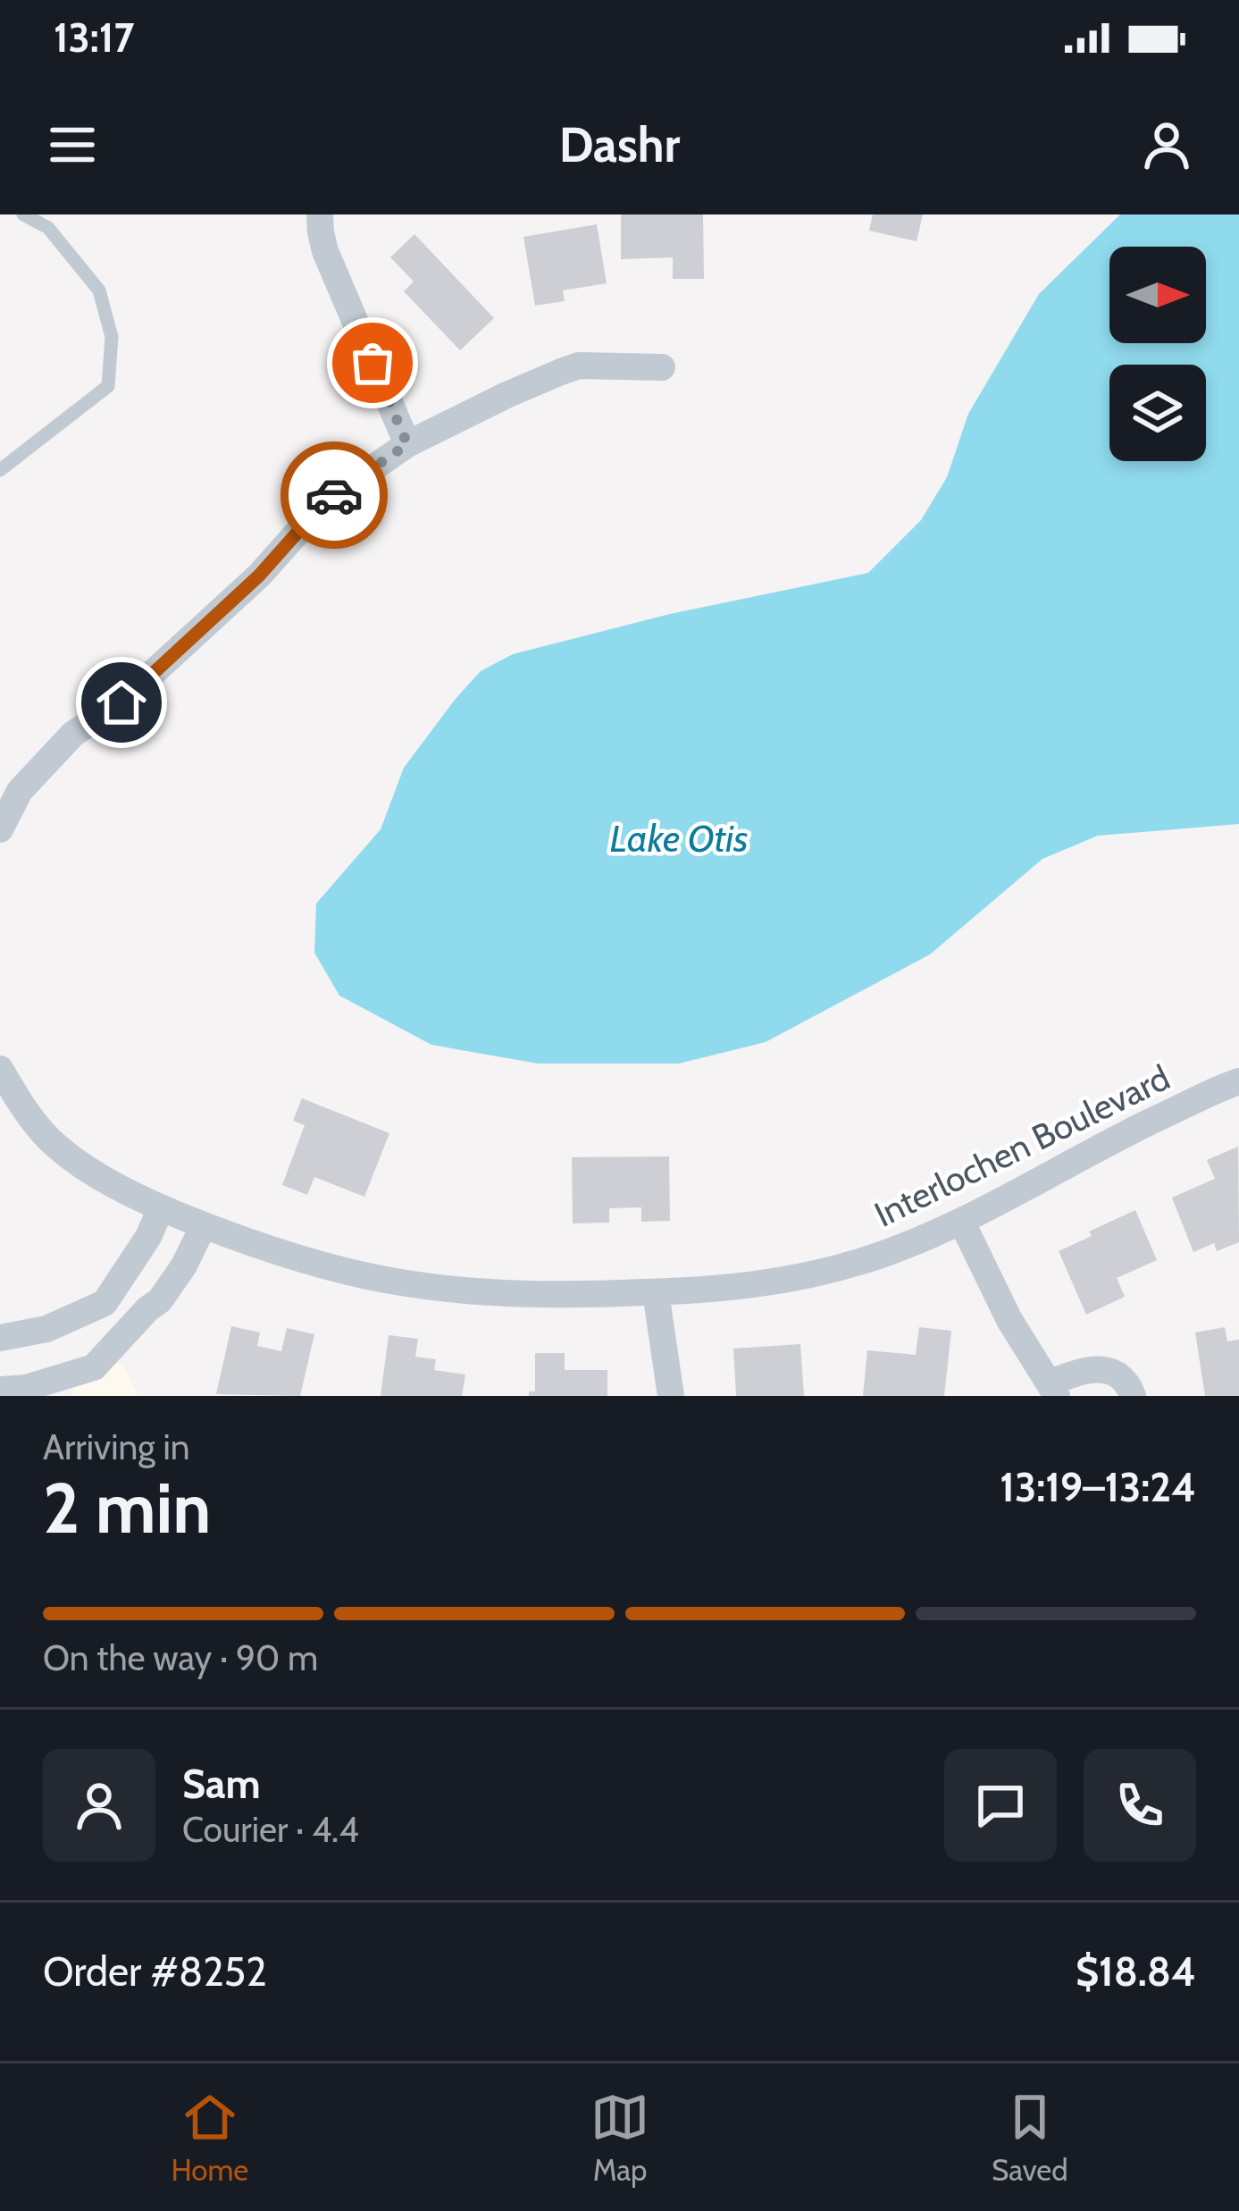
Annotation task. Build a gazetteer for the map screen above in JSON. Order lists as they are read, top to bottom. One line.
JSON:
{"streets":{"street":["Interlochen Boulevard"]},"water":["Lake Otis"],"north":"right","page":{"status":"13:17","header":"Dashr","heading":["2 min","Arriving in","13:19–13:24"],"panel":["Sam","Courier · 4.4","Order #8252","$18.84"],"bar":"On the way · 90 m","tabs":["Home","Map","Saved"]}}
